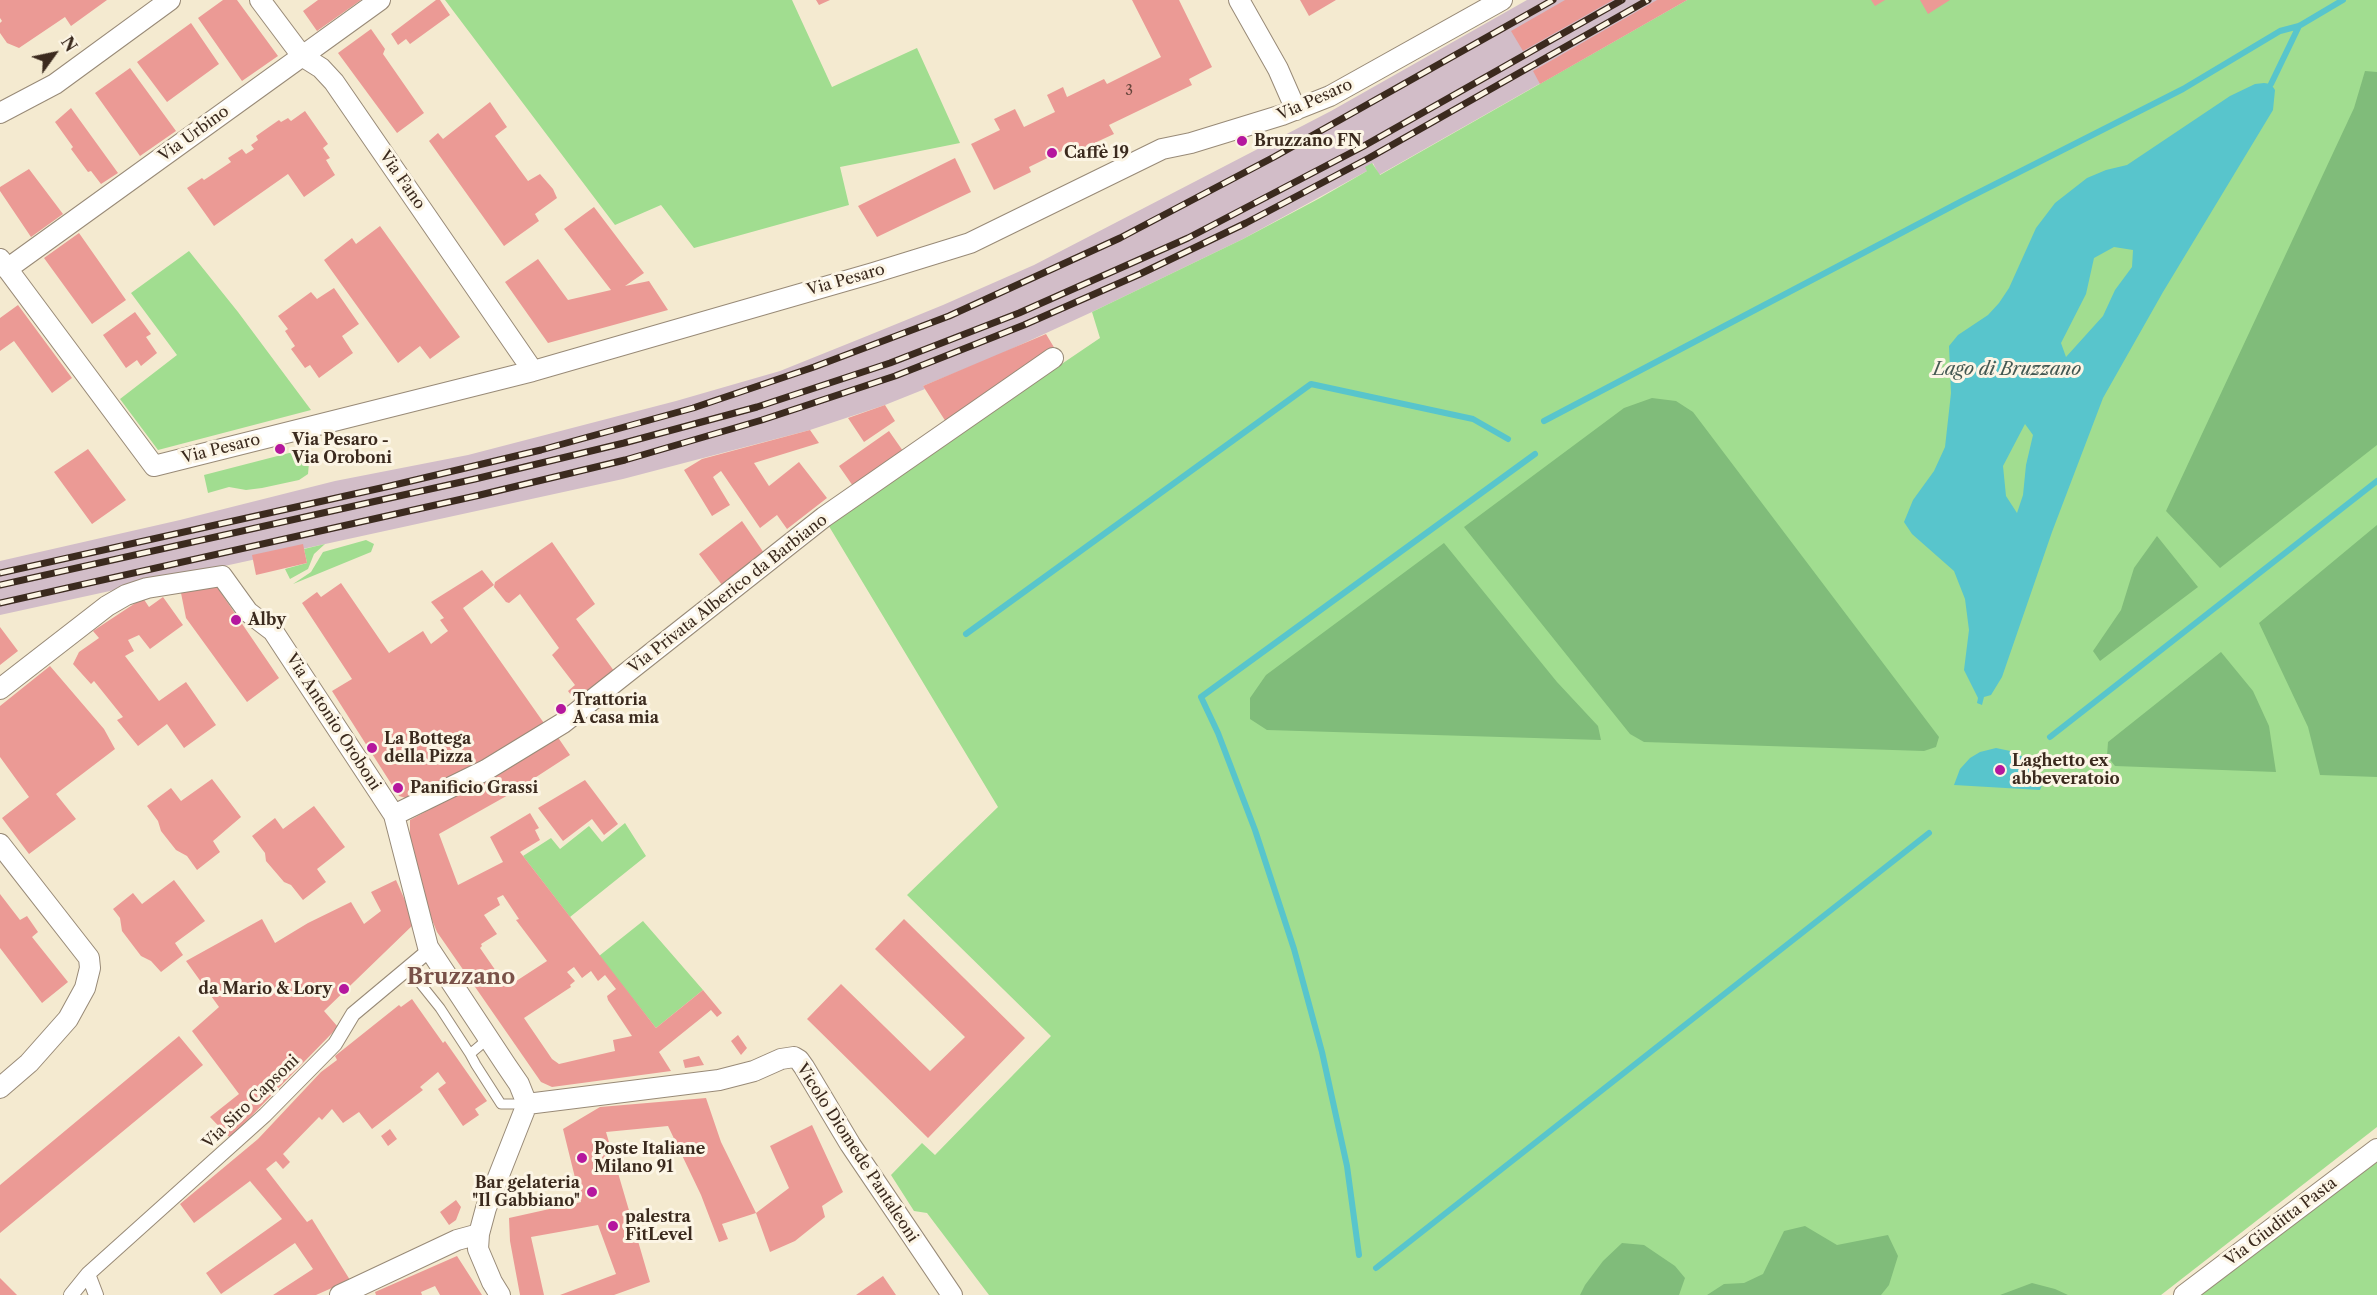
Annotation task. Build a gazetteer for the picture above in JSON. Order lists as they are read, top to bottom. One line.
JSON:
{"streets":{"street":["Via Pesaro","Via Urbino","Via Fano","Via Privata Alberico da Barbiano","Via Antonio Oroboni","Via Siro Capsoni","Vicolo Diomede Pantaleoni","Via Giuditta Pasta"]},"crossings":[["Via Pesaro","Via Urbino"],["Via Pesaro","Via Fano"],["Via Urbino","Via Fano"],["Via Privata Alberico da Barbiano","Via Antonio Oroboni"],["Via Antonio Oroboni","Via Siro Capsoni"],["Via Antonio Oroboni","Vicolo Diomede Pantaleoni"]],"districts":["Bruzzano"],"water":["Lago di Bruzzano"],"places":["Bruzzano FN","Caffè 19","Via Pesaro - Via Oroboni","Alby","Trattoria A casa mia","La Bottega della Pizza","Laghetto ex abbeveratoio","Panificio Grassi","da Mario & Lory","Poste Italiane Milano 91","Bar gelateria \"Il Gabbiano\"","palestra FitLevel"],"house_numbers":["3"],"north":"top right"}
